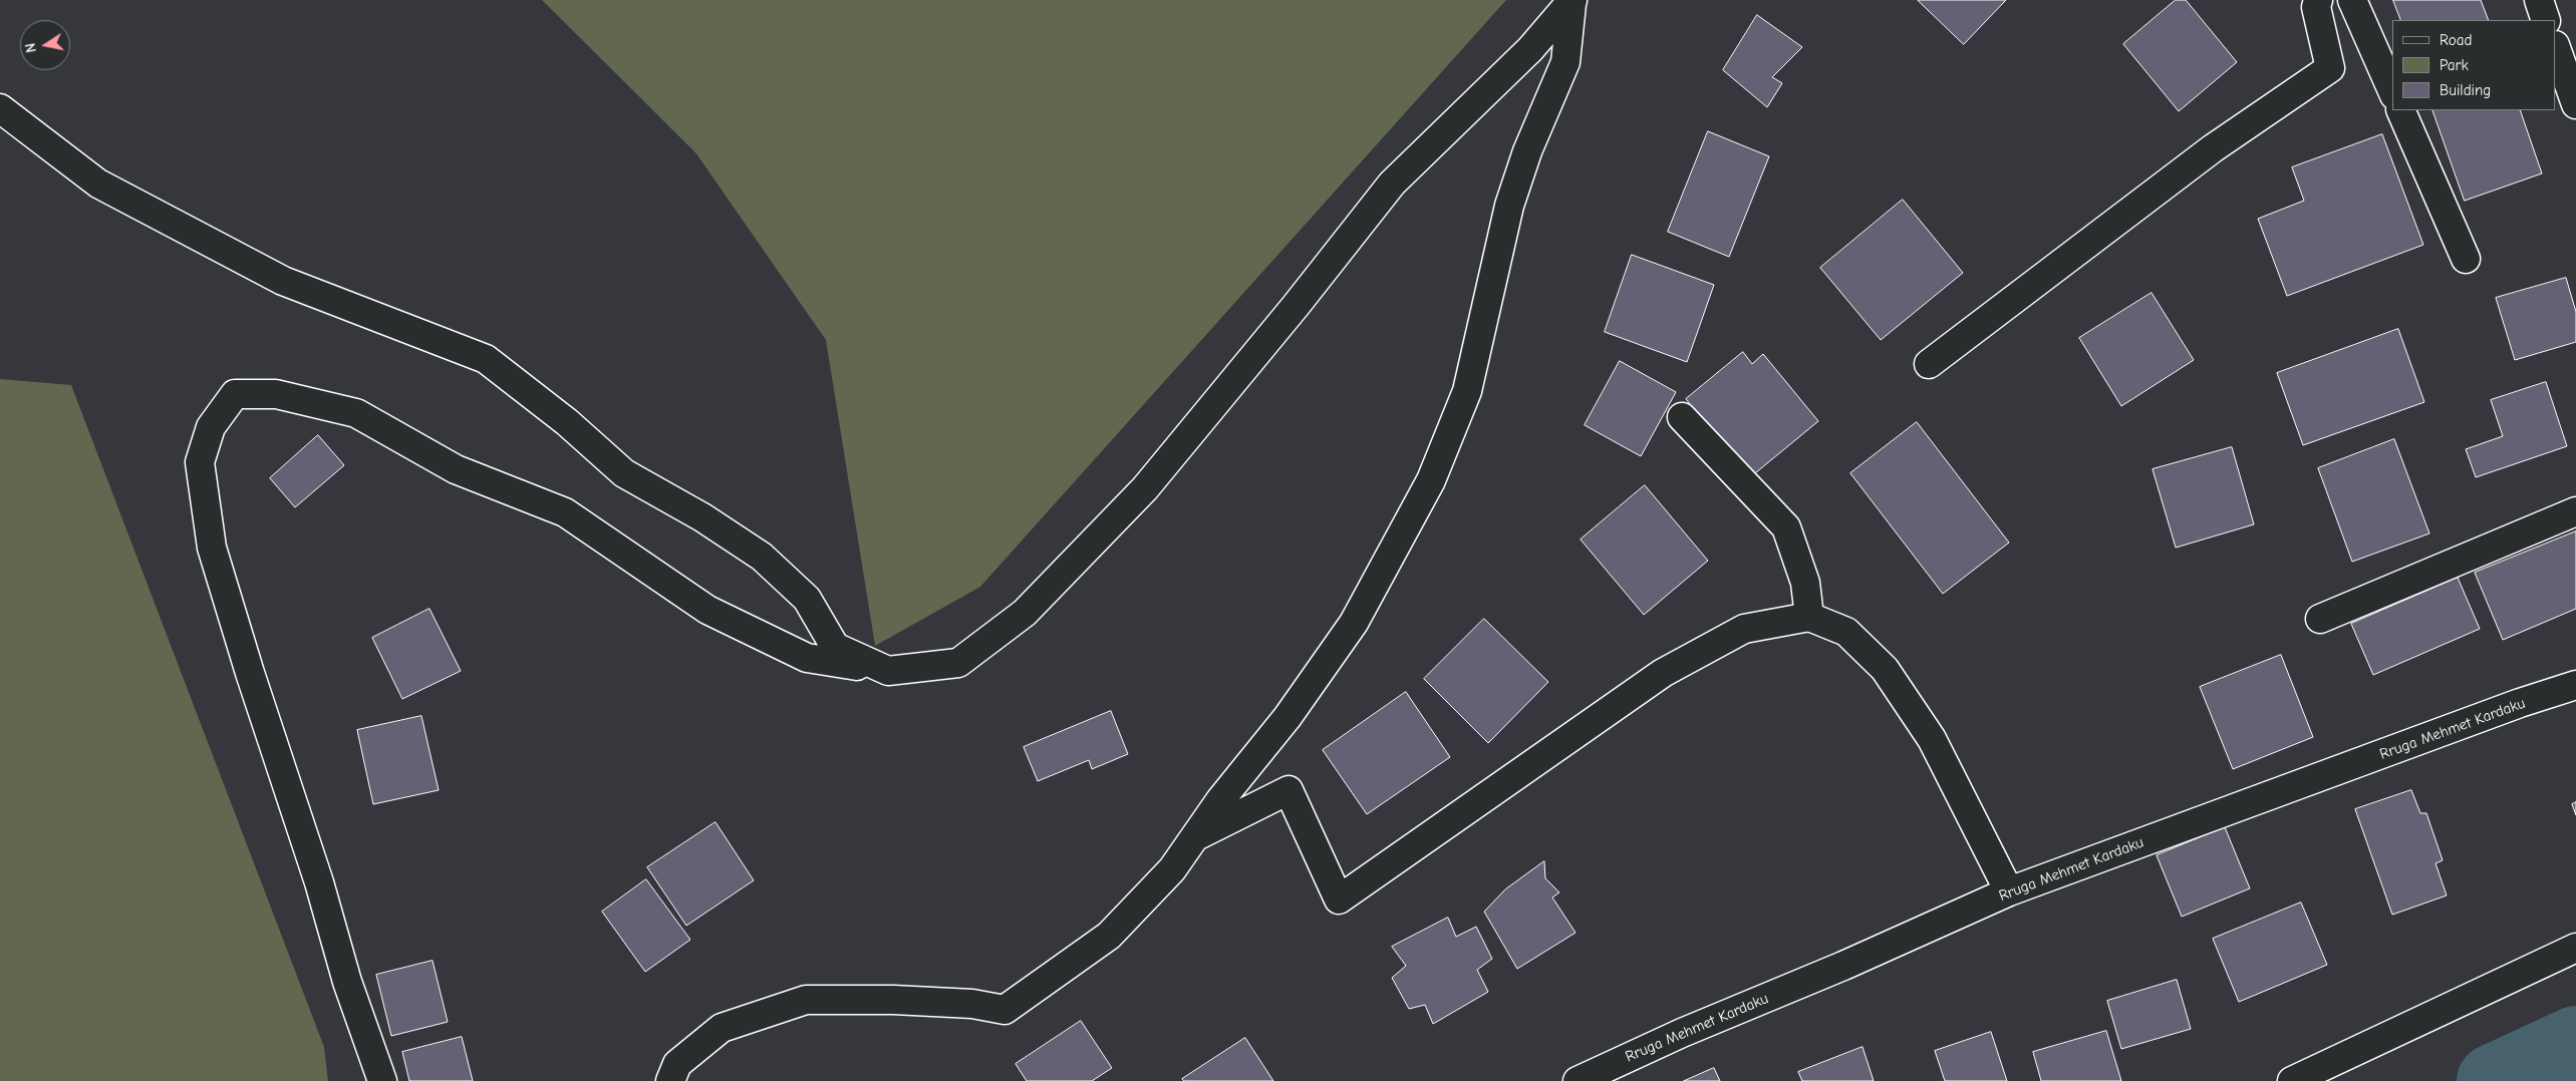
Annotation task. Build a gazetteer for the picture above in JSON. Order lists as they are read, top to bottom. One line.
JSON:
{"streets":{"street":["Rruga Mehmet Kardaku"]},"legend":["Road","Park","Building"],"north":"left"}
